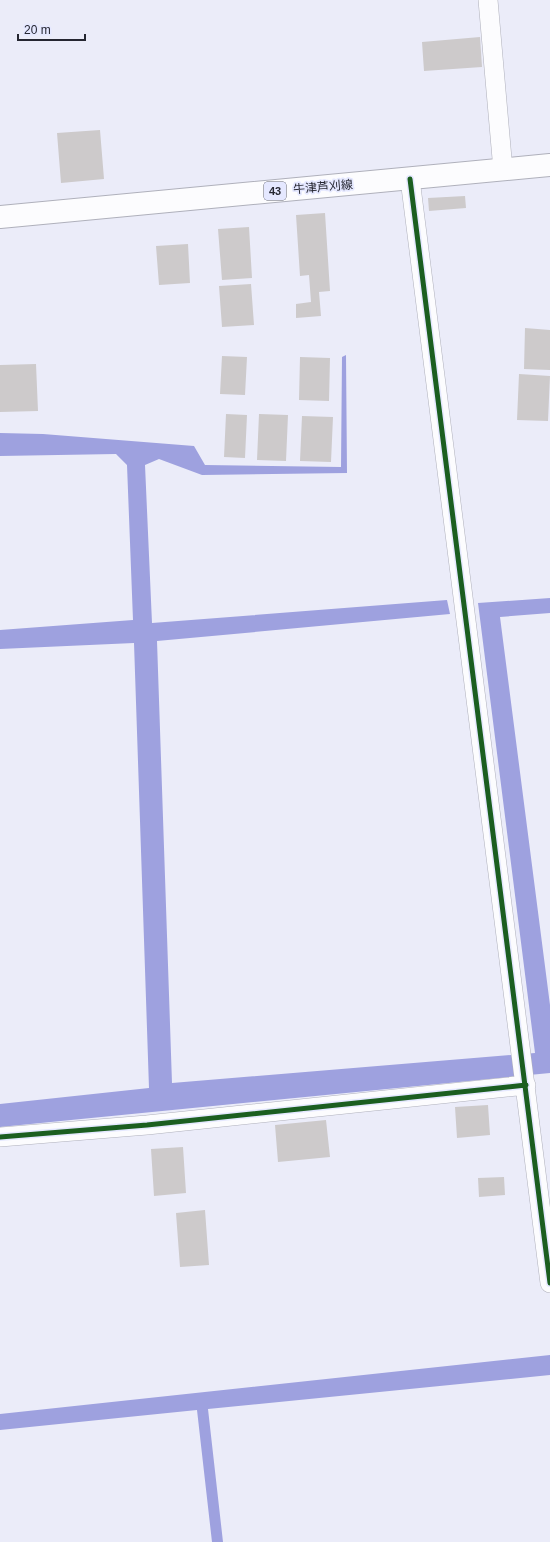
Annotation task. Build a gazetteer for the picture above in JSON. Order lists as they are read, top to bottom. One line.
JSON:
{"streets":{"main road":["牛津芦刈線","43"]},"scale_bar":"20 m"}
